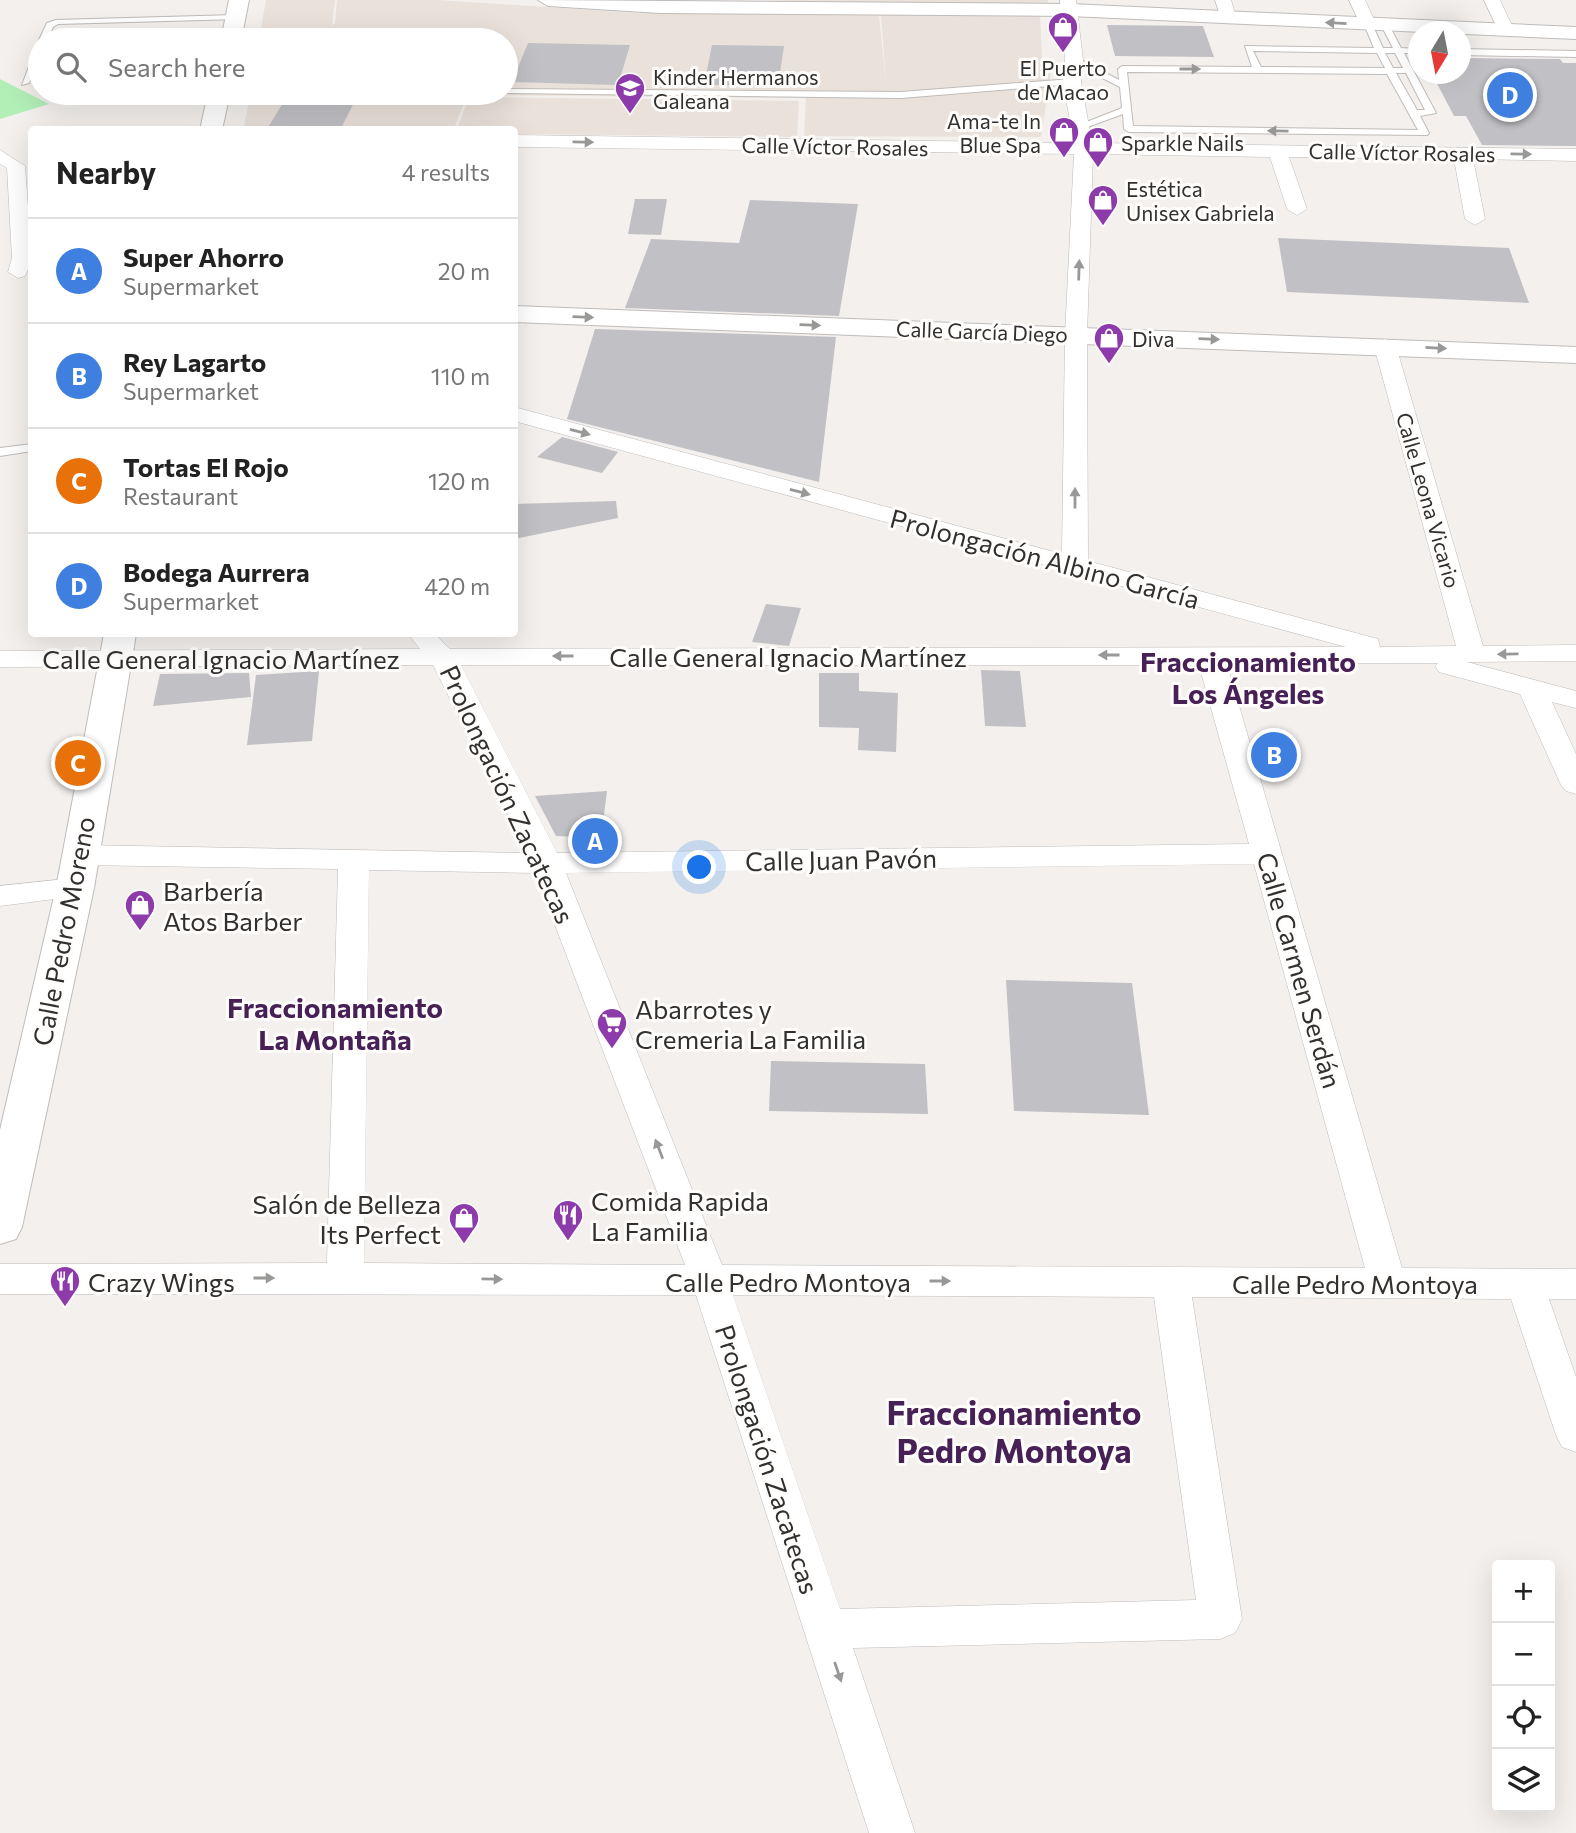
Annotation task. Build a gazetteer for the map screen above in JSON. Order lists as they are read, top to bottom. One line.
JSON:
{"streets":{"street":["Calle Víctor Rosales","Calle García Diego","Calle Leona Vicario","Prolongación Albino García","Calle General Ignacio Martínez","Prolongación Zacatecas","Calle Juan Pavón","Calle Pedro Moreno","Calle Carmen Serdán","Calle Pedro Montoya"]},"crossings":[["Calle García Diego","Calle Leona Vicario"],["Calle Leona Vicario","Calle General Ignacio Martínez"],["Prolongación Albino García","Calle General Ignacio Martínez"],["Calle General Ignacio Martínez","Prolongación Zacatecas"],["Calle General Ignacio Martínez","Calle Pedro Moreno"],["Calle General Ignacio Martínez","Calle Carmen Serdán"],["Prolongación Zacatecas","Calle Juan Pavón"],["Prolongación Zacatecas","Calle Pedro Montoya"],["Calle Juan Pavón","Calle Pedro Moreno"],["Calle Juan Pavón","Calle Carmen Serdán"],["Calle Carmen Serdán","Calle Pedro Montoya"]],"one_way":["Prolongación Albino García","Calle General Ignacio Martínez","Calle Pedro Montoya"],"districts":["Fraccionamiento Los Ángeles","Fraccionamiento La Montaña","Fraccionamiento Pedro Montoya"],"places":{"shop":["El Puerto de Macao","Ama-te In Blue Spa","Sparkle Nails","Estética Unisex Gabriela","Diva","Barbería Atos Barber","Salón de Belleza Its Perfect"],"school or university":["Kinder Hermanos Galeana"],"supermarket":["Abarrotes y Cremeria La Familia"],"restaurant":["Comida Rapida La Familia","Crazy Wings"]},"north":"bottom","page":{"search":"Search here","pins":["D","B","C","A"],"heading":["Nearby","4 results"],"list":[{"mark":"A","name":"Super Ahorro","note":"Supermarket","value":"20 m"},{"mark":"B","name":"Rey Lagarto","note":"Supermarket","value":"110 m"},{"mark":"C","name":"Tortas El Rojo","note":"Restaurant","value":"120 m"},{"mark":"D","name":"Bodega Aurrera","note":"Supermarket","value":"420 m"}],"map_buttons":["+","−"]}}
